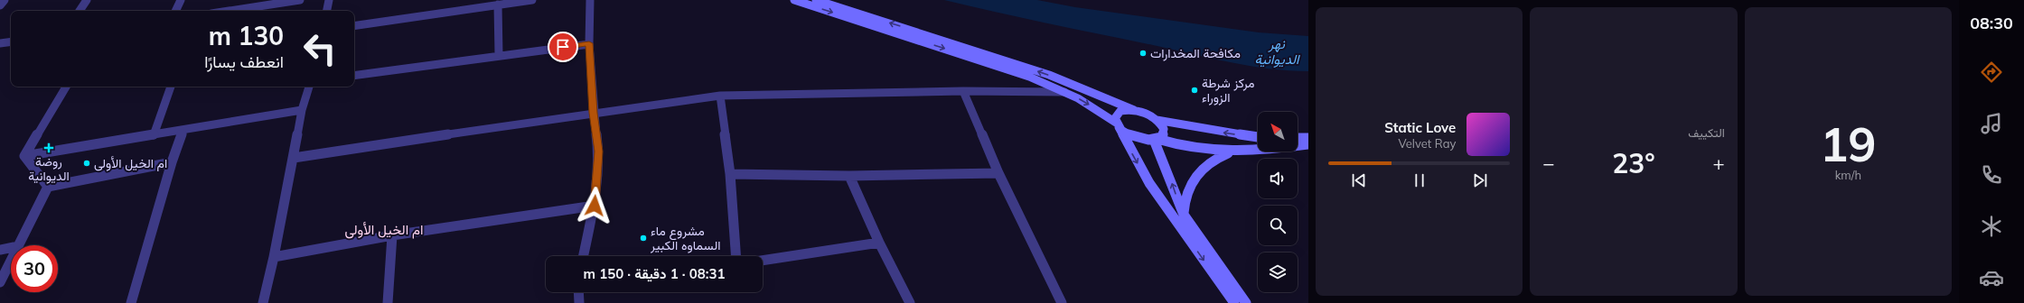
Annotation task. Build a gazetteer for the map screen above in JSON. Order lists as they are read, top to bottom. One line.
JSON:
{"districts":["ام الخيل الأولى"],"water":["نهر الديوانية"],"places":{"other":["مكافحة المخدارات","مركز شرطة الزوراء","ام الخيل الأولى","مشروع ماء السماوه الكبير"],"health":["روضة الديوانية"]},"north":"top left","page":{"tabs":"08:30","tile":[["19","km/h"],"التكييف"],"turn":["130 m","انعطف يسارًا"],"song":["Static Love","Velvet Ray"],"heat":["−","23°","+"],"limit":"30","trip":"08:31 · 1 دقيقة · 150 m"}}
